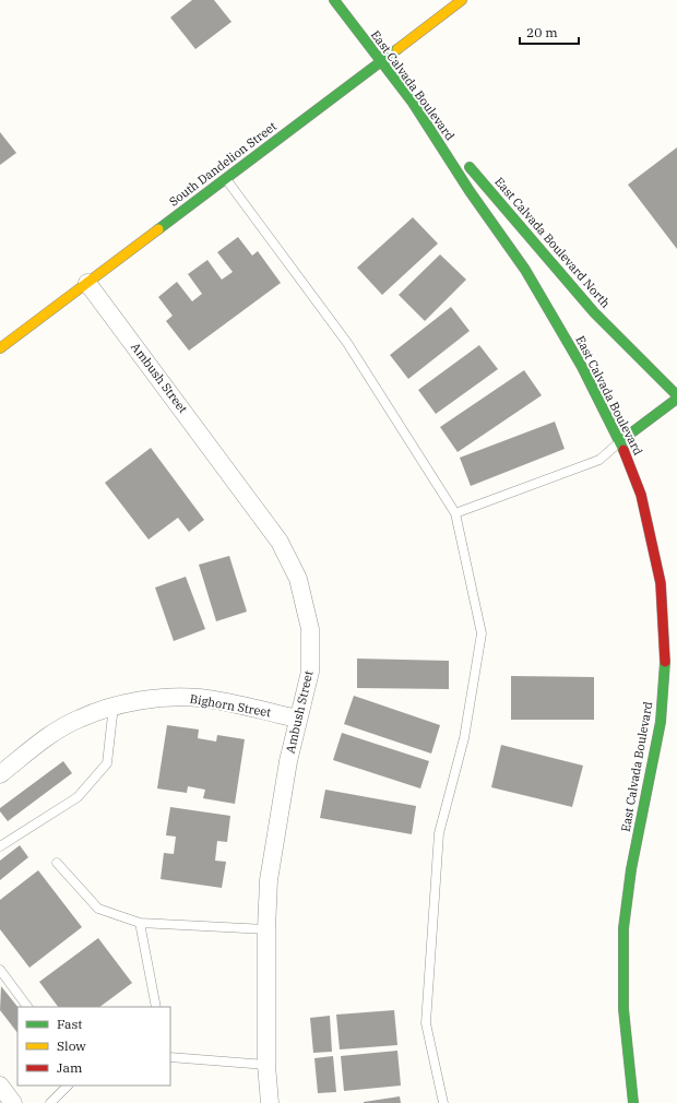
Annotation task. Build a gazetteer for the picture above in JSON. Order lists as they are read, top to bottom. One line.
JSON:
{"streets":{"main road":["East Calvada Boulevard","South Dandelion Street","East Calvada Boulevard North"],"street":["Ambush Street","Bighorn Street"]},"crossings":[["East Calvada Boulevard","South Dandelion Street"],["East Calvada Boulevard","East Calvada Boulevard North"],["South Dandelion Street","Ambush Street"],["Ambush Street","Bighorn Street"]],"legend":["Fast","Slow","Jam"],"scale_bar":"20 m"}
